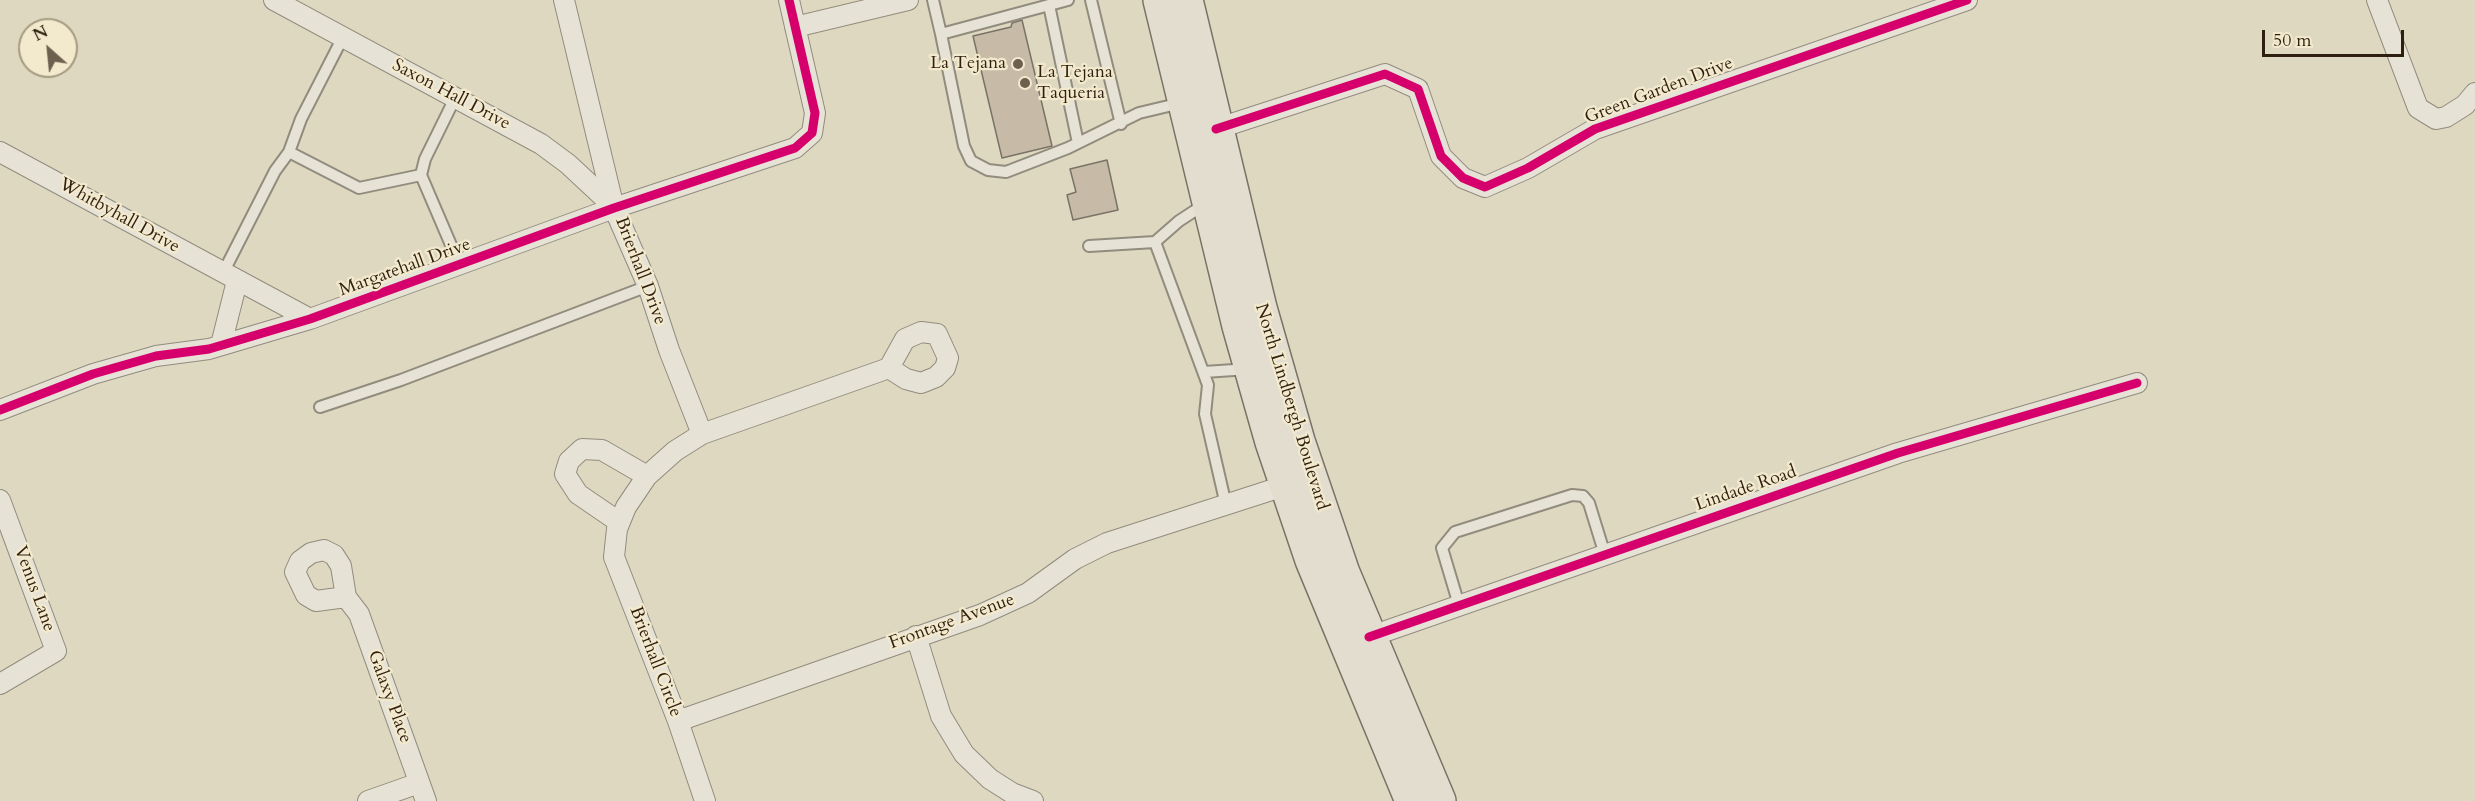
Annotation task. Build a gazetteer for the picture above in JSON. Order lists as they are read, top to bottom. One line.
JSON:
{"streets":{"highway":["North Lindbergh Boulevard"],"street":["Green Garden Drive","Saxon Hall Drive","Whitbyhall Drive","Margatehall Drive","Brierhall Drive","Lindade Road","Venus Lane","Frontage Avenue","Brierhall Circle","Galaxy Place"]},"crossings":[["Green Garden Drive","North Lindbergh Boulevard"],["Saxon Hall Drive","Margatehall Drive"],["Saxon Hall Drive","Brierhall Drive"],["Whitbyhall Drive","Margatehall Drive"],["Margatehall Drive","Brierhall Drive"],["Brierhall Drive","Brierhall Circle"],["North Lindbergh Boulevard","Lindade Road"],["North Lindbergh Boulevard","Frontage Avenue"],["Frontage Avenue","Brierhall Circle"]],"places":["La Tejana","La Tejana Taqueria"],"scale_bar":"50 m","north":"top left"}
